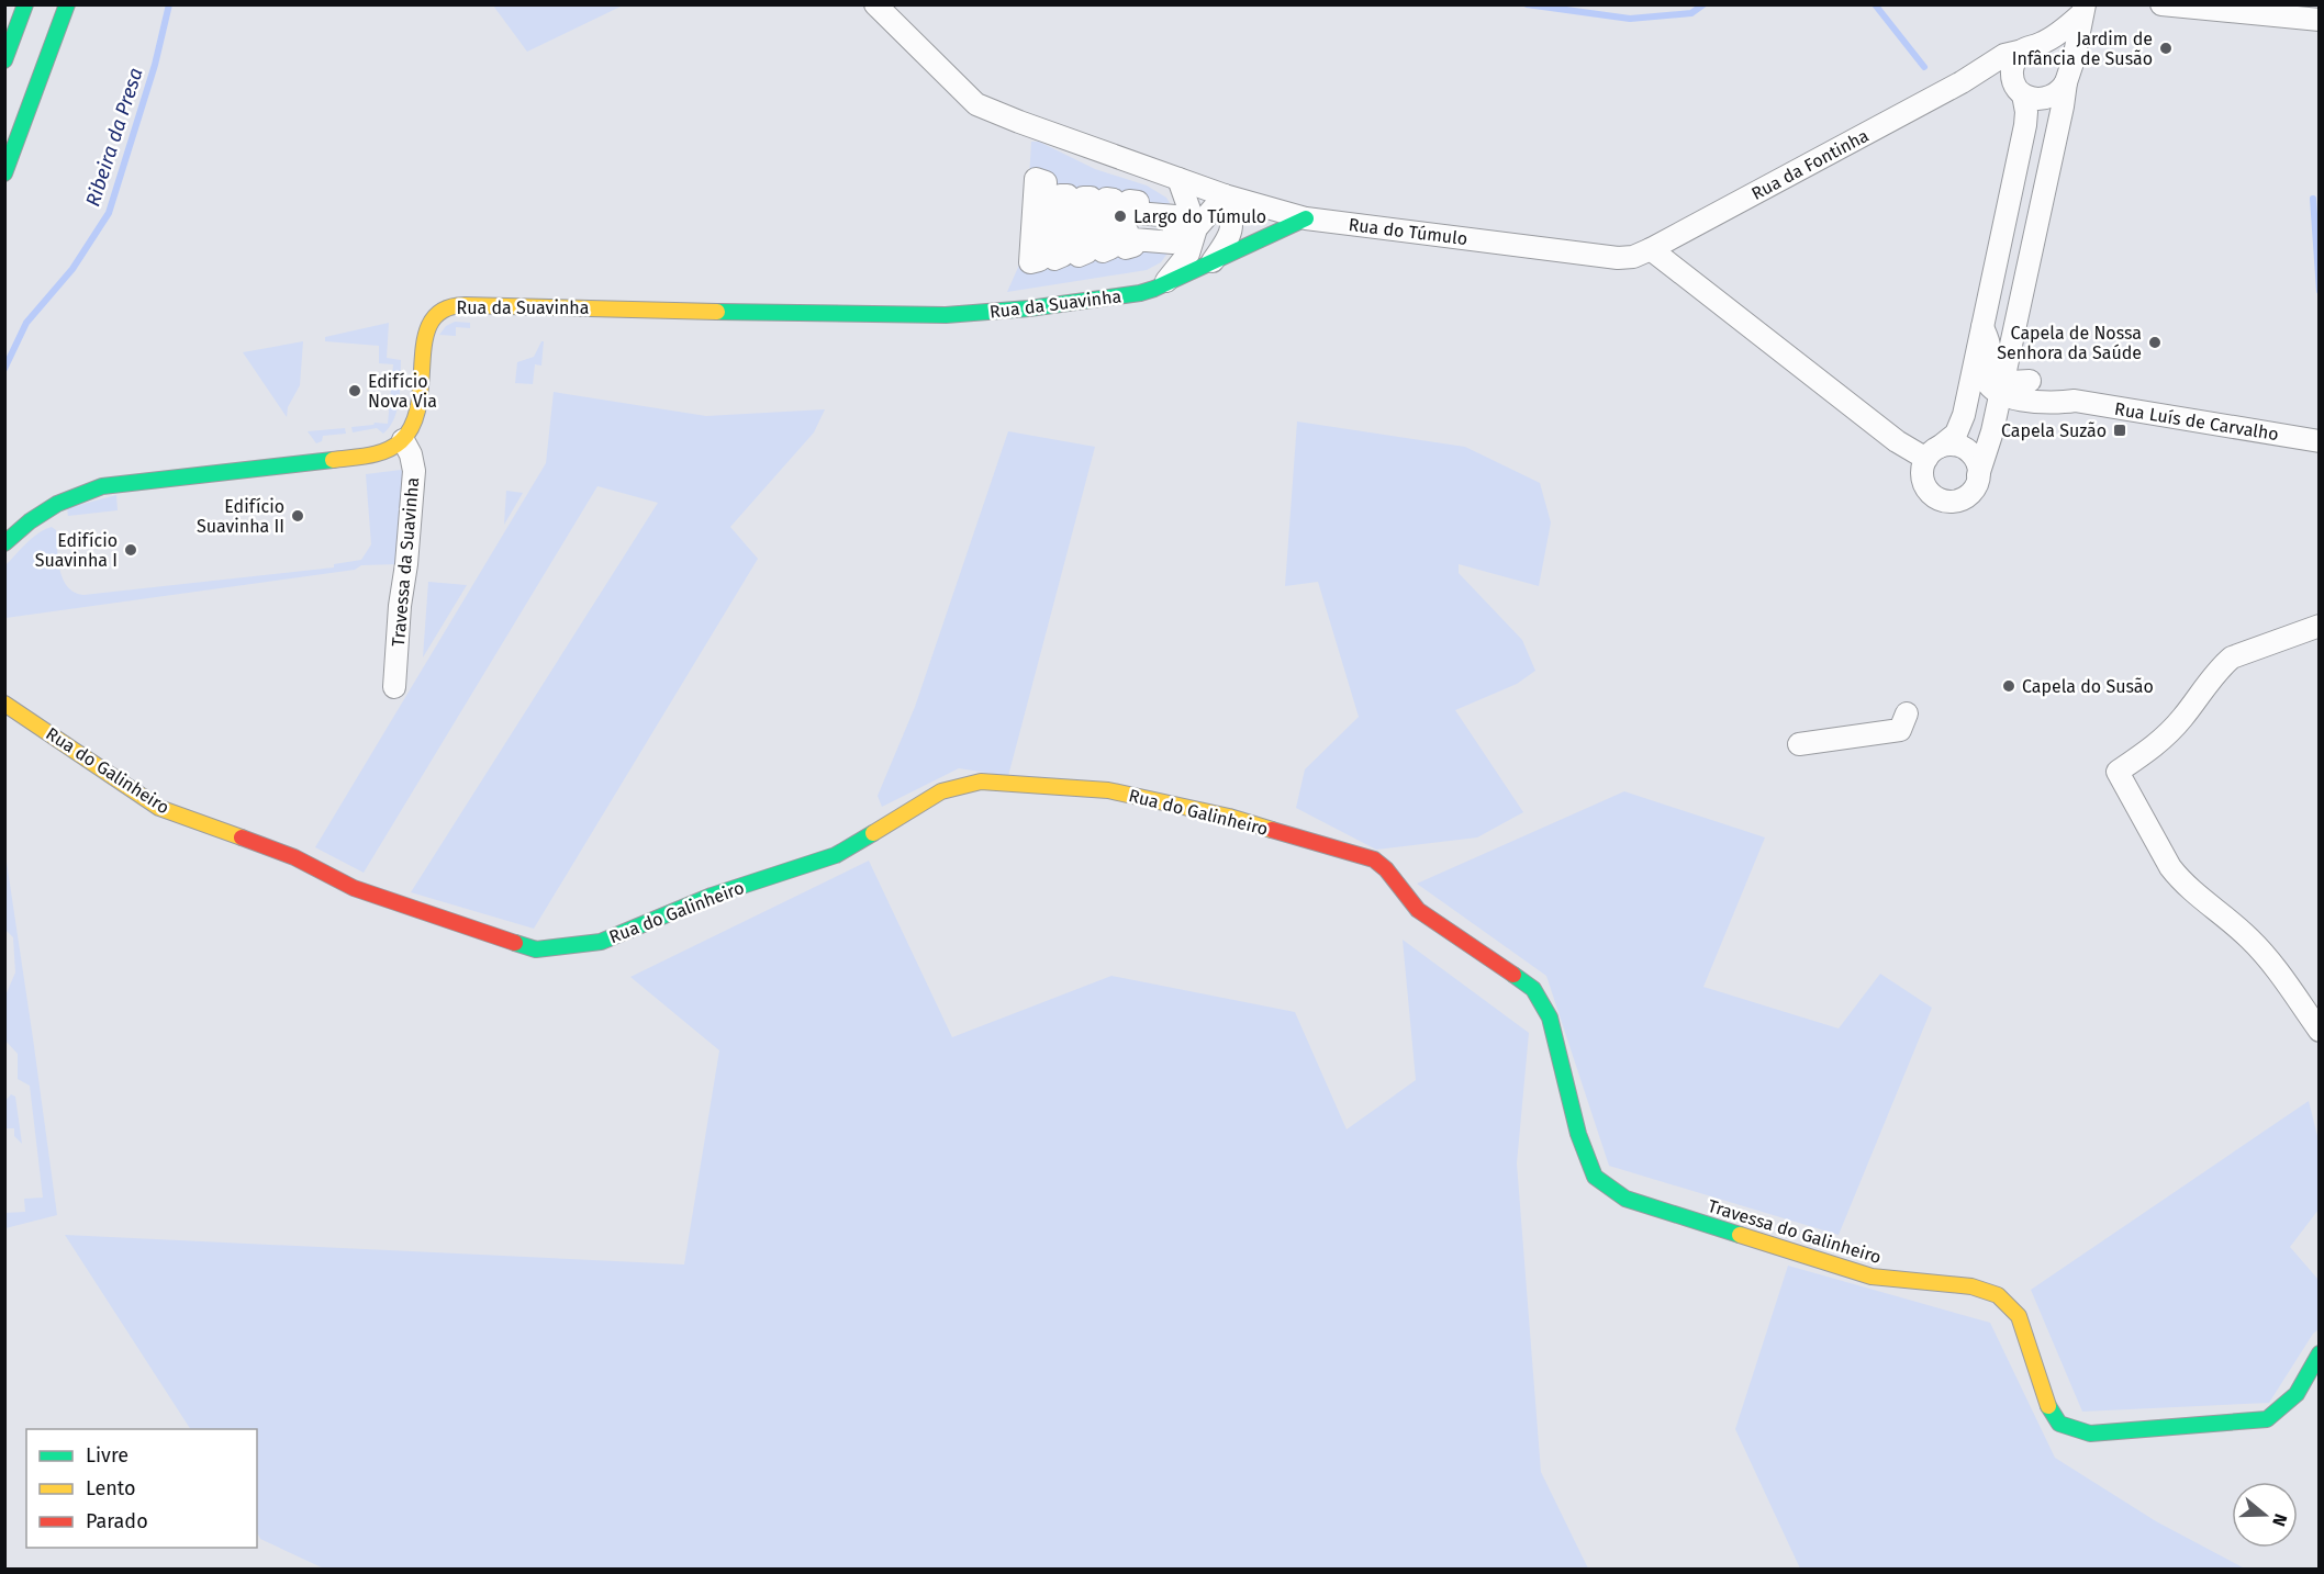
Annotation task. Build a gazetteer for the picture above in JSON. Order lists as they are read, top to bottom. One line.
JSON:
{"streets":{"main road":["Rua da Suavinha","Rua do Galinheiro","Travessa do Galinheiro"],"street":["Rua da Fontinha","Rua do Túmulo","Rua Luís de Carvalho","Travessa da Suavinha"]},"crossings":[["Rua da Fontinha","Rua do Túmulo"],["Rua do Túmulo","Rua da Suavinha"],["Rua da Suavinha","Travessa da Suavinha"],["Rua do Galinheiro","Travessa do Galinheiro"]],"water":["Ribeira da Presa"],"places":{"other":["Jardim de Infância de Susão","Largo do Túmulo","Capela de Nossa Senhora da Saúde","Edifício Nova Via","Edifício Suavinha II","Edifício Suavinha I","Capela do Susão"],"transit":["Capela Suzão"]},"legend":["Livre","Lento","Parado"],"north":"right"}
